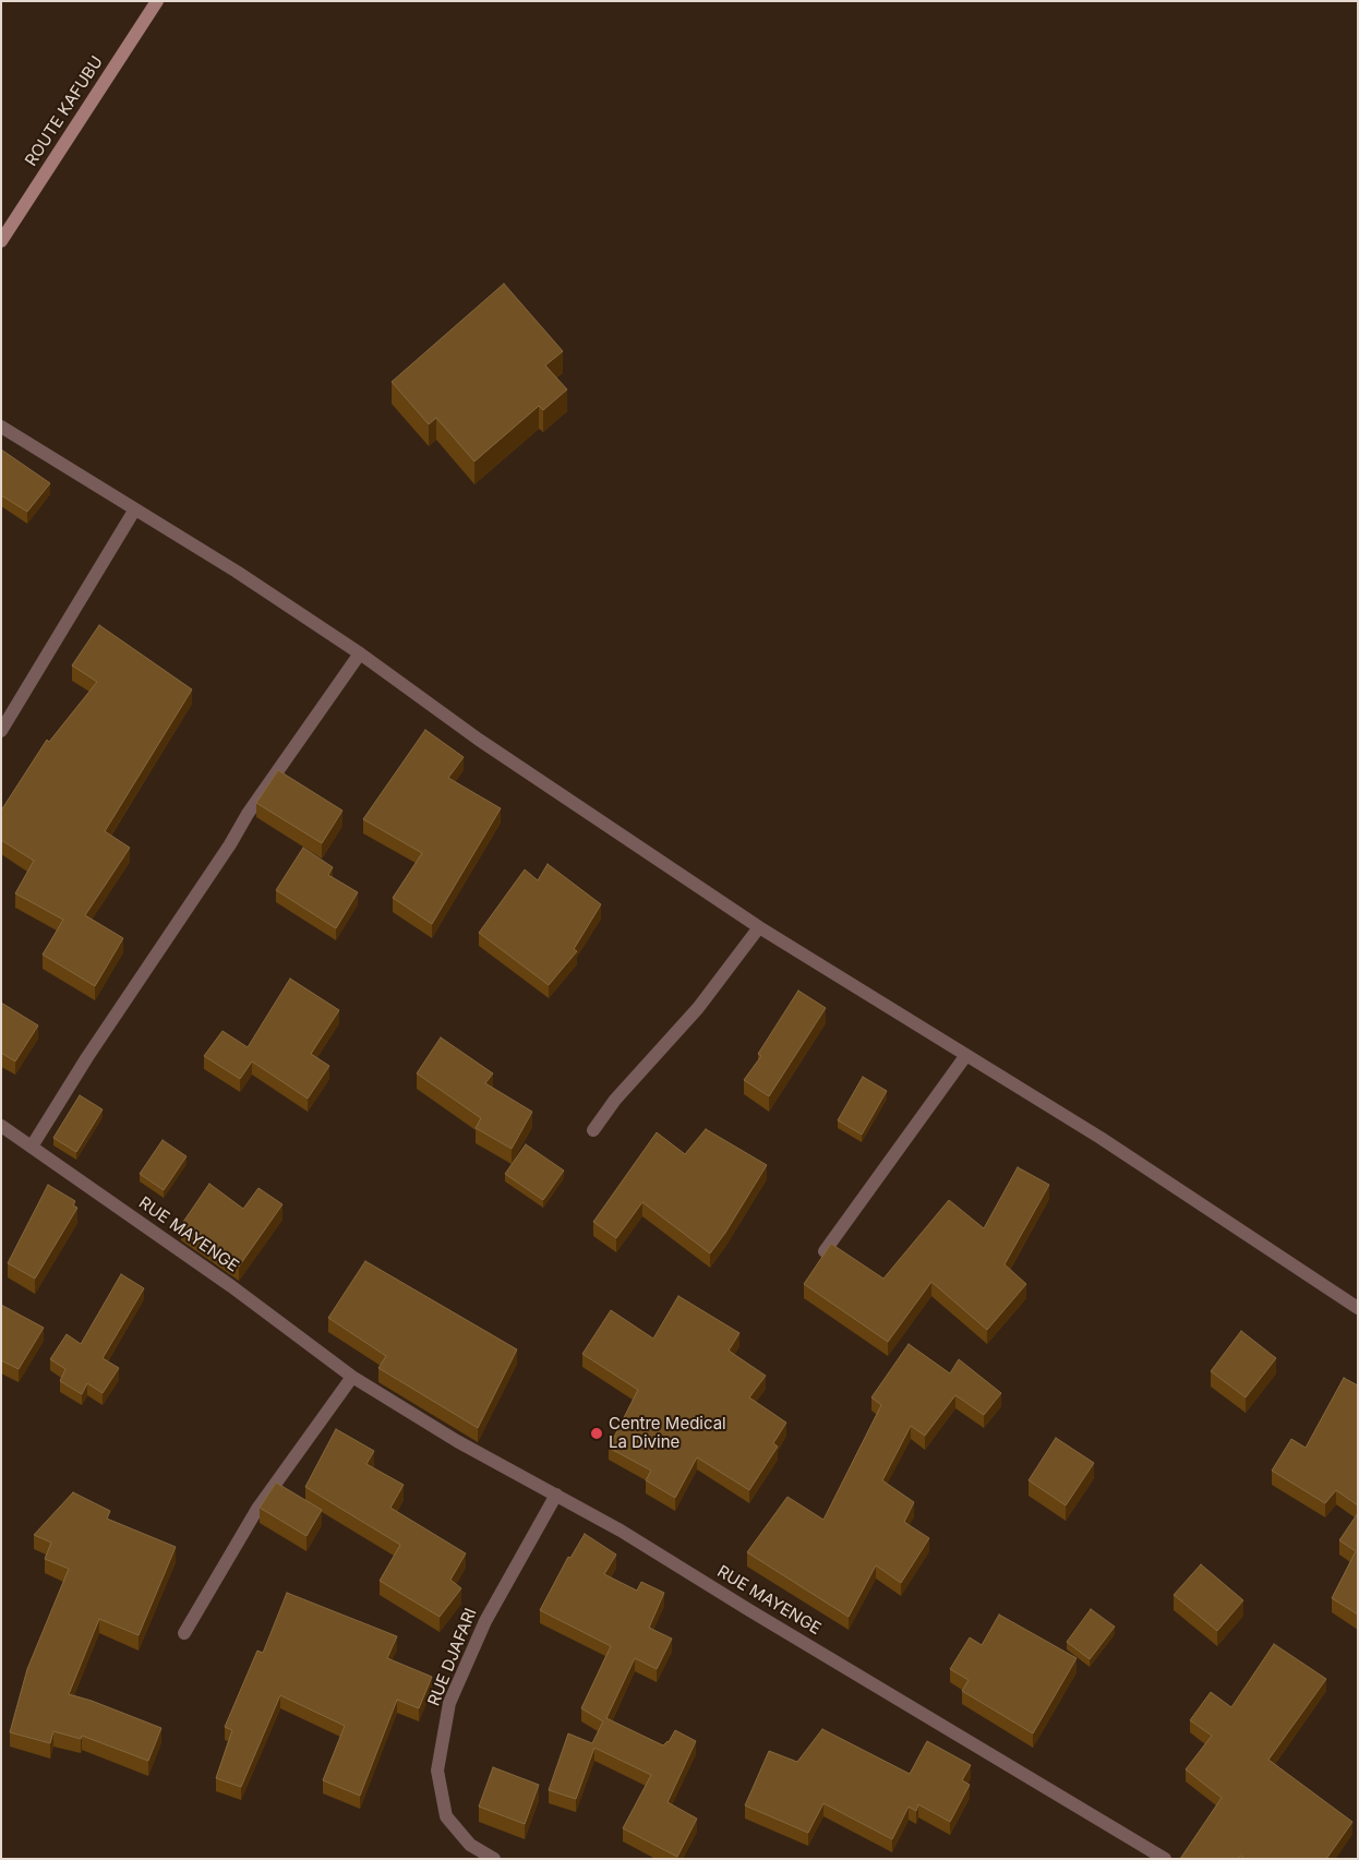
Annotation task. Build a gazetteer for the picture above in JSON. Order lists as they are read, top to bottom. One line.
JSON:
{"streets":{"main road":["ROUTE KAFUBU"],"street":["RUE MAYENGE","RUE DJAFARI"]},"crossings":[["RUE MAYENGE","RUE DJAFARI"]],"places":["Centre Medical La Divine"]}
